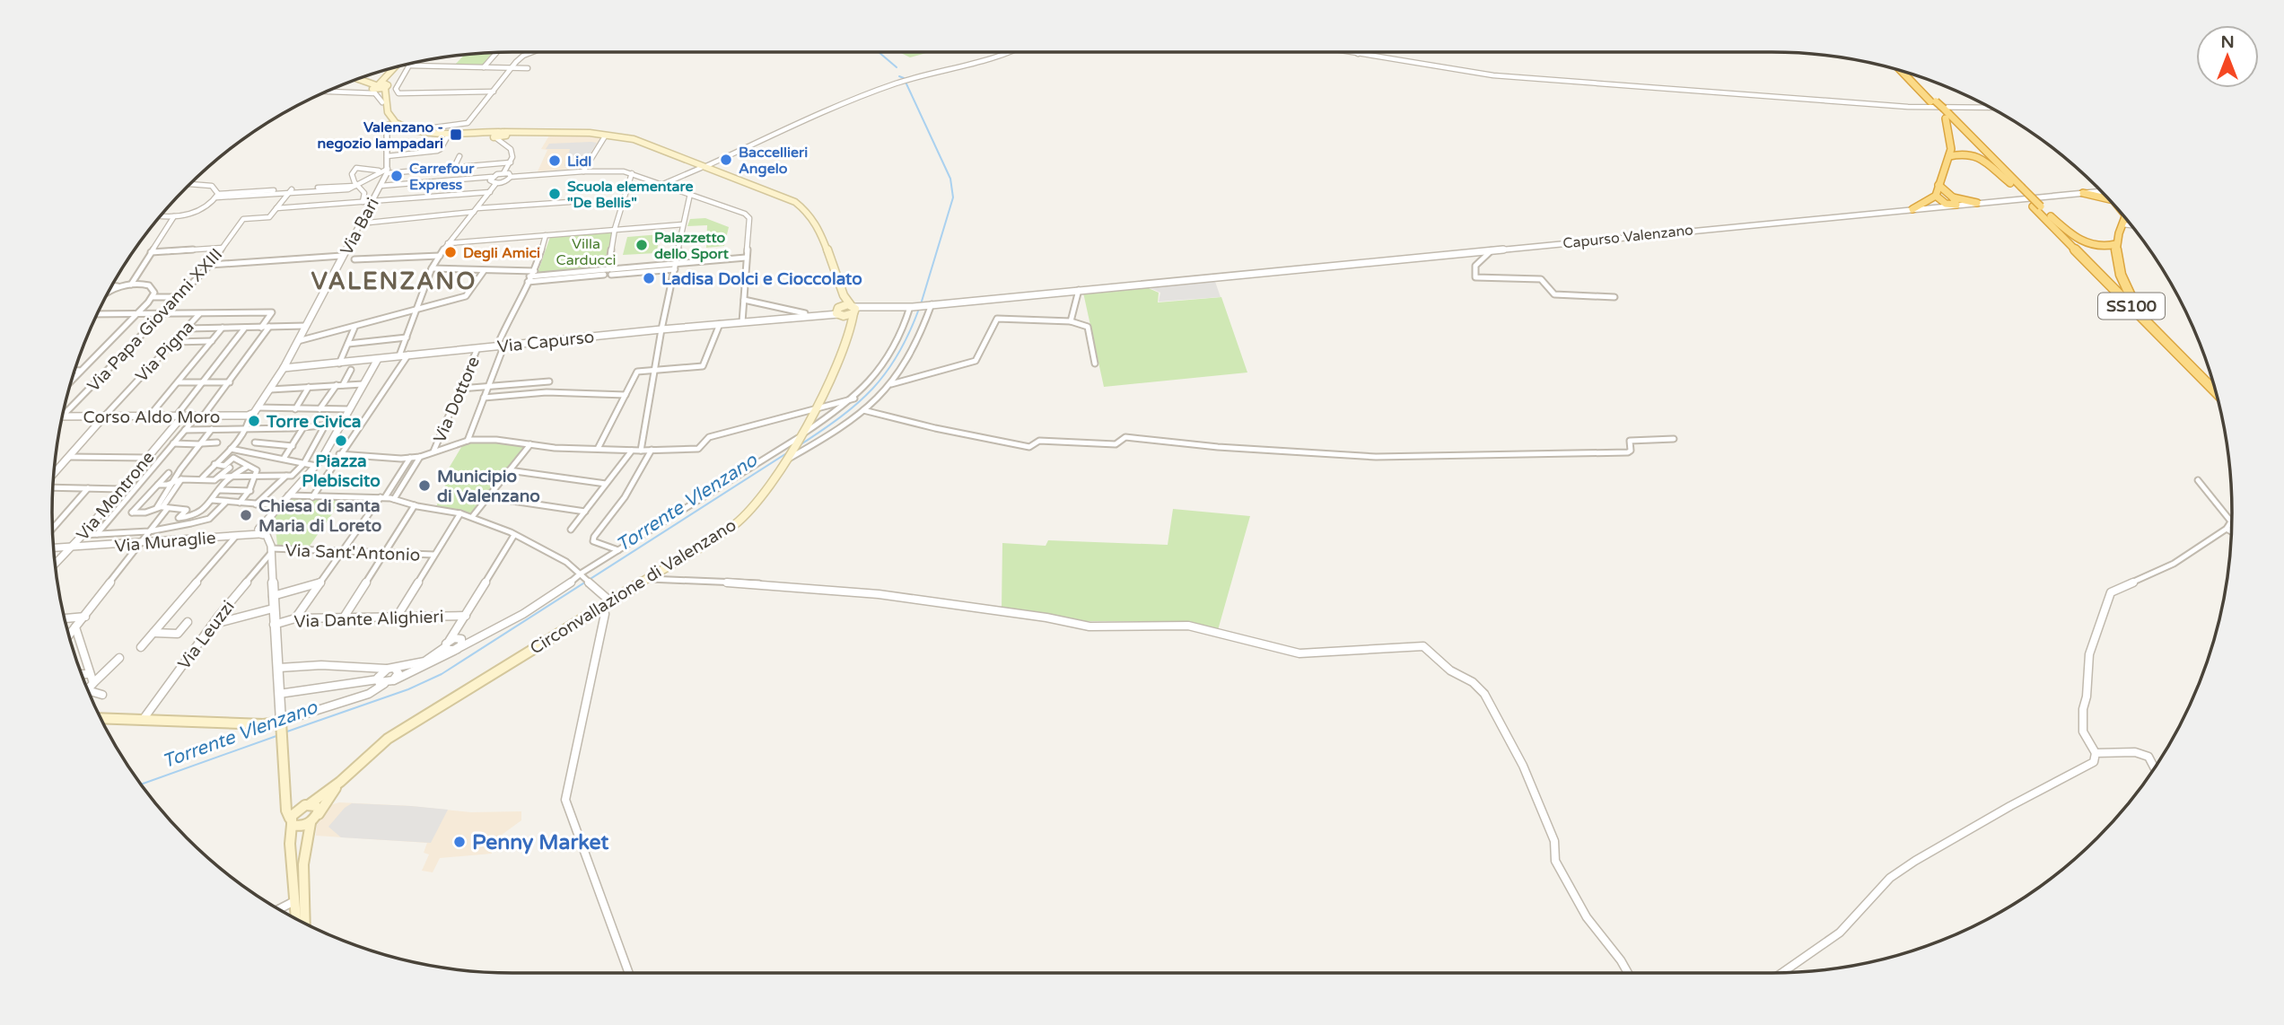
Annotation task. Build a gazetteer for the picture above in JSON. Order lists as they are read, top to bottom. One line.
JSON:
{"streets":{"highway":["SS100"],"main road":["Circonvallazione di Valenzano"],"street":["Via Bari","Capurso Valenzano","Via Papa Giovanni XXIII","Via Capurso","Via Pigna","Via Dottore","Corso Aldo Moro","Via Montrone","Via Muraglie","Via Sant'Antonio","Via Dante Alighieri","Via Leuzzi"]},"crossings":[["Via Bari","Via Capurso"],["Via Bari","Corso Aldo Moro"],["Capurso Valenzano","Circonvallazione di Valenzano"],["Via Papa Giovanni XXIII","Corso Aldo Moro"],["Via Capurso","Via Dottore"],["Via Pigna","Corso Aldo Moro"],["Corso Aldo Moro","Via Montrone"],["Via Montrone","Via Muraglie"],["Via Sant'Antonio","Via Leuzzi"]],"districts":["VALENZANO"],"water":["Torrente Vlenzano"],"parks":["Villa Carducci"],"places":{"transit":["Valenzano - negozio lampadari"],"other":["Baccellieri Angelo","Lidl","Carrefour Express","Scuola elementare \"De Bellis\"","Palazzetto dello Sport","Degli Amici","Ladisa Dolci e Cioccolato","Torre Civica","Piazza Plebiscito","Municipio di Valenzano","Chiesa di santa Maria di Loreto","Penny Market"]},"north":"top"}
